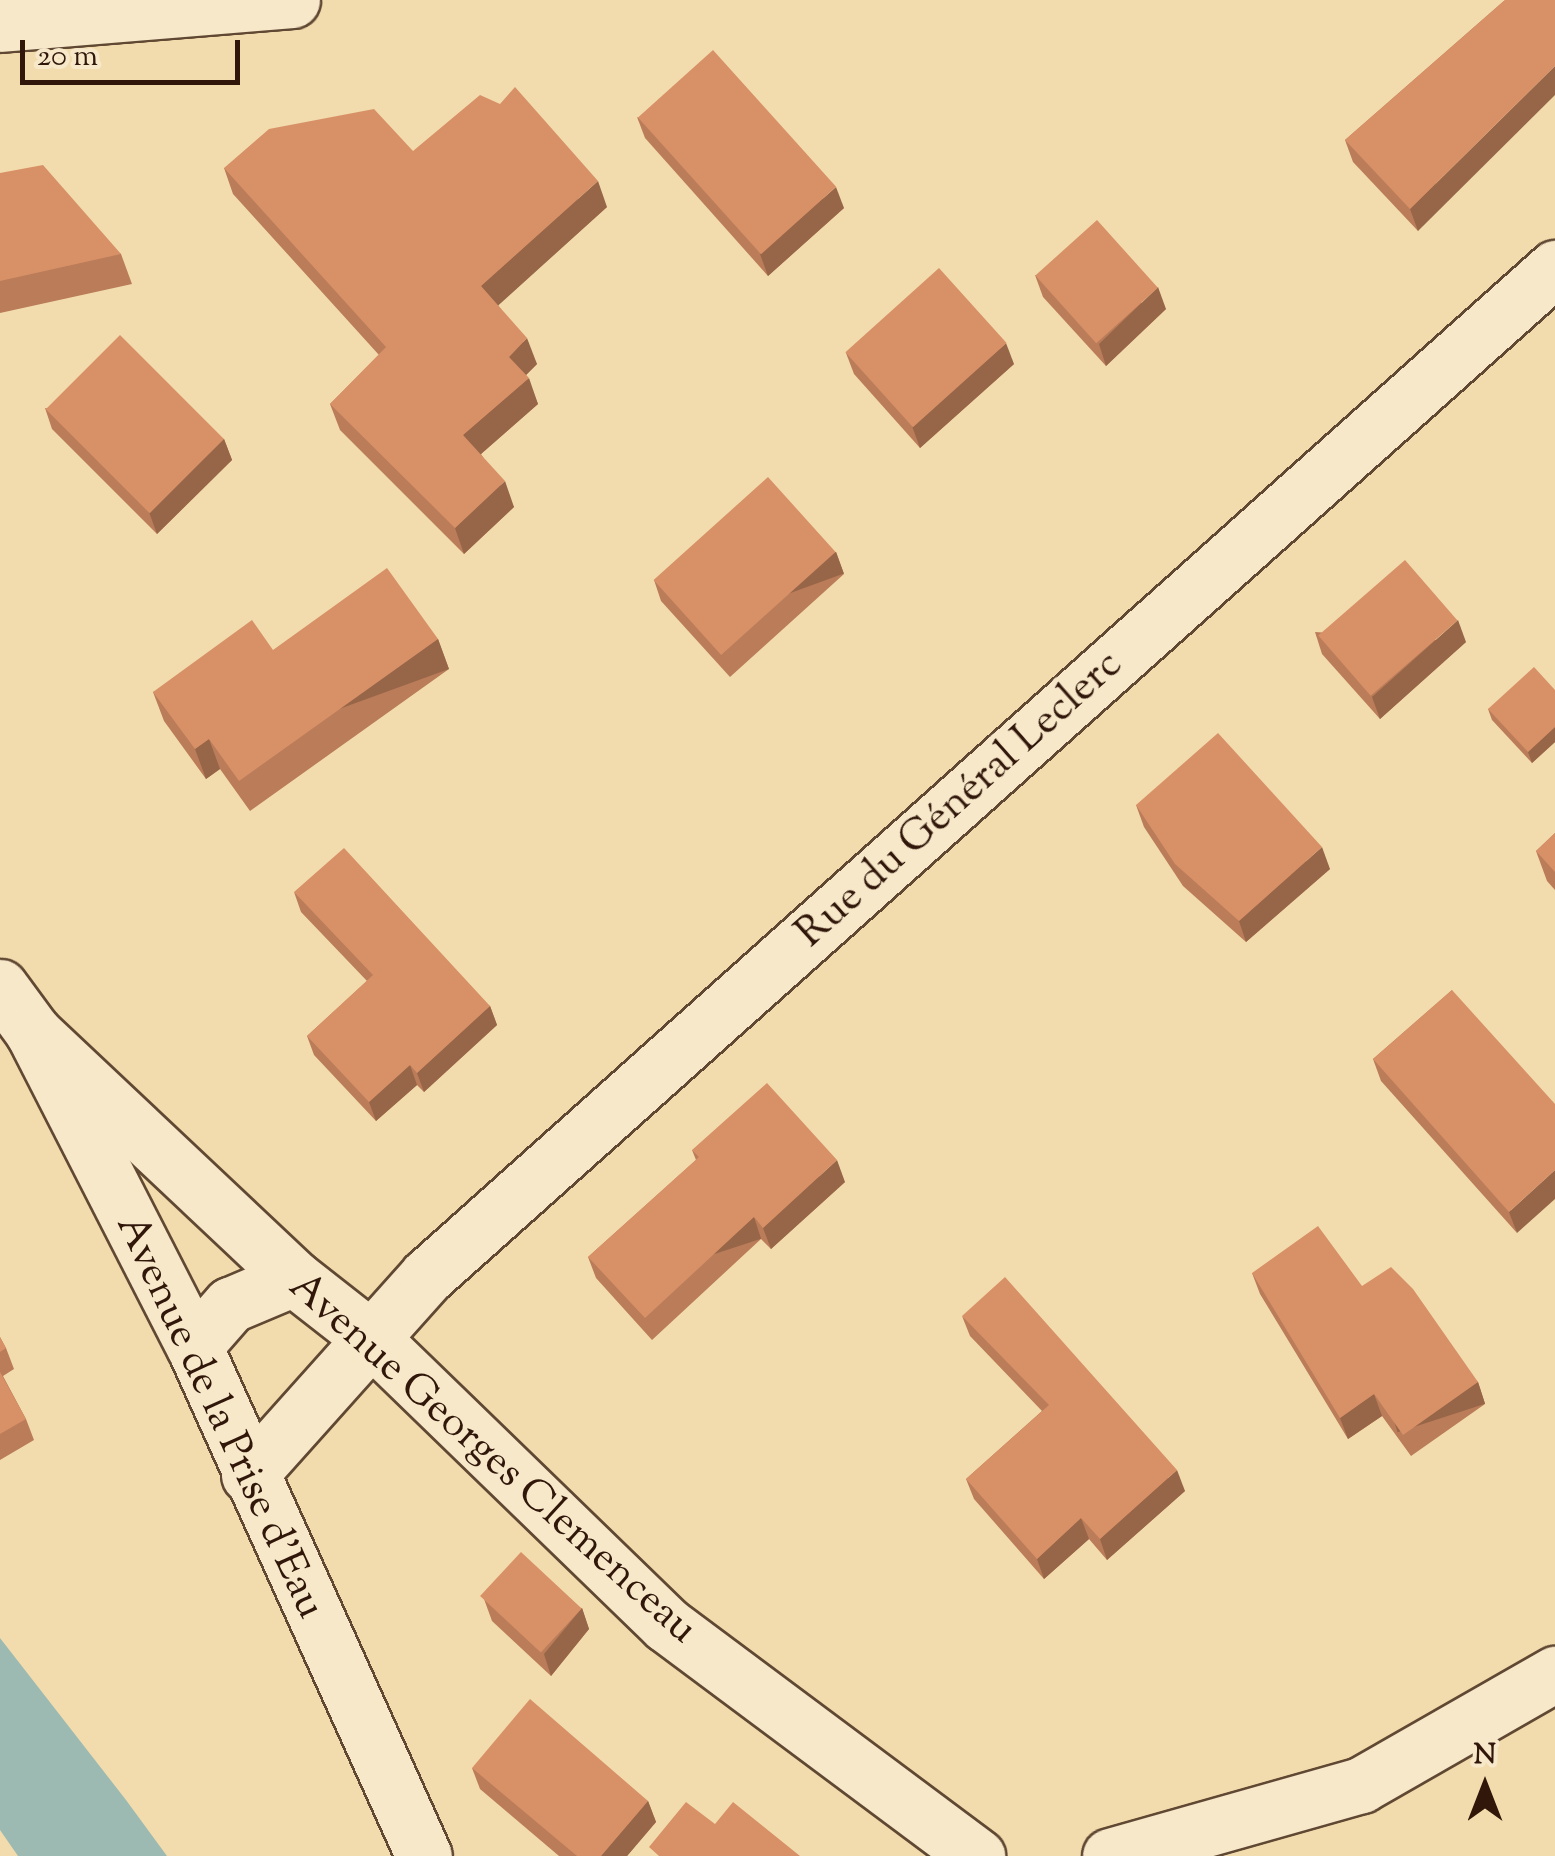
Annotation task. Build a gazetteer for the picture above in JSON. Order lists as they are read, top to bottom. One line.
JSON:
{"streets":{"street":["Rue du Général Leclerc","Avenue de la Prise d'Eau","Avenue Georges Clemenceau"]},"crossings":[["Rue du Général Leclerc","Avenue de la Prise d'Eau"],["Rue du Général Leclerc","Avenue Georges Clemenceau"],["Avenue de la Prise d'Eau","Avenue Georges Clemenceau"]],"scale_bar":"20 m","north":"top"}
